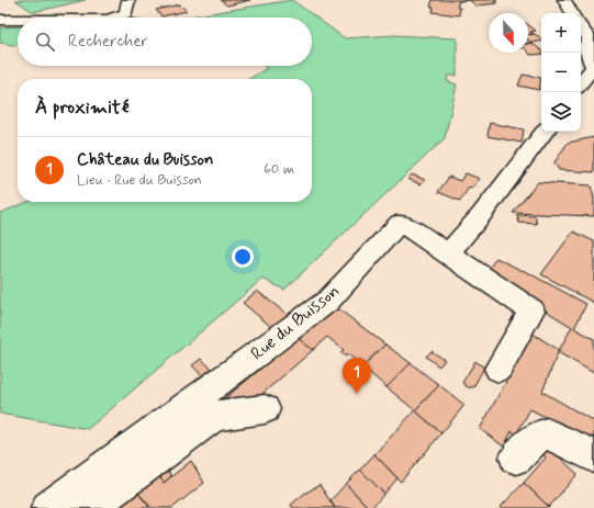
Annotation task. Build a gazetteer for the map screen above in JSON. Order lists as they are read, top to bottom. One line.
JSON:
{"streets":{"street":["Rue du Buisson"]},"north":"bottom","page":{"map_buttons":["+","−"],"search":"Rechercher","heading":"À proximité","list":[{"mark":"1","name":"Château du Buisson","note":"Lieu · Rue du Buisson","value":"60 m"}],"pins":"1"}}
